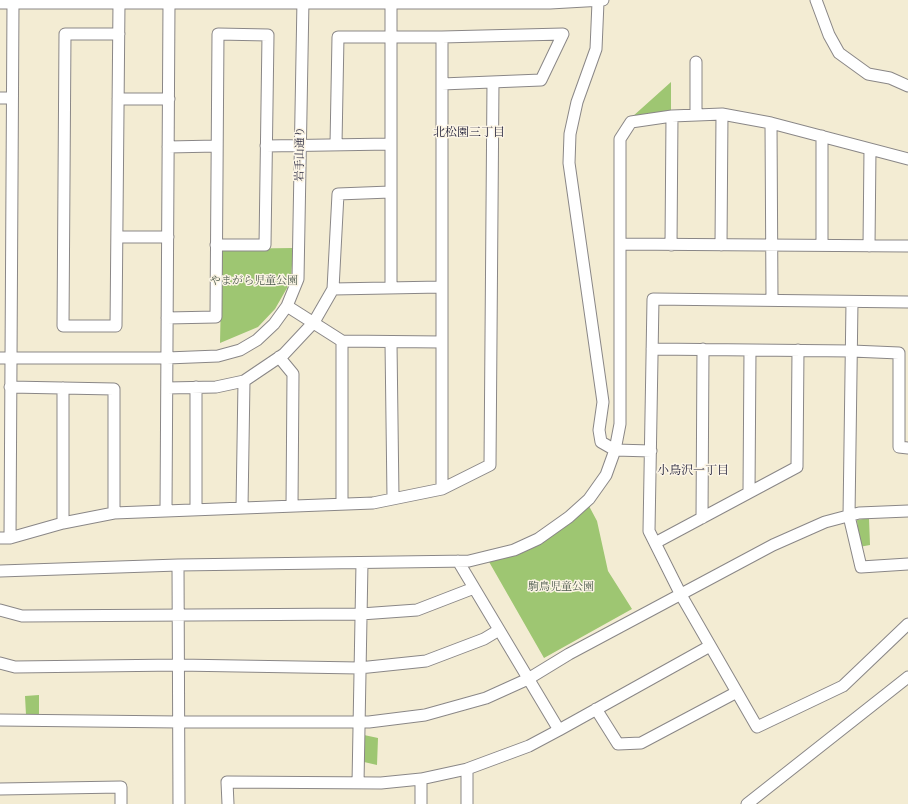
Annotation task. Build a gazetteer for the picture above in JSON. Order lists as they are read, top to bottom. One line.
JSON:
{"streets":{"street":["岩手山通り"]},"districts":["北松園三丁目","小鳥沢一丁目"],"parks":["やまがら児童公園","駒鳥児童公園"]}
